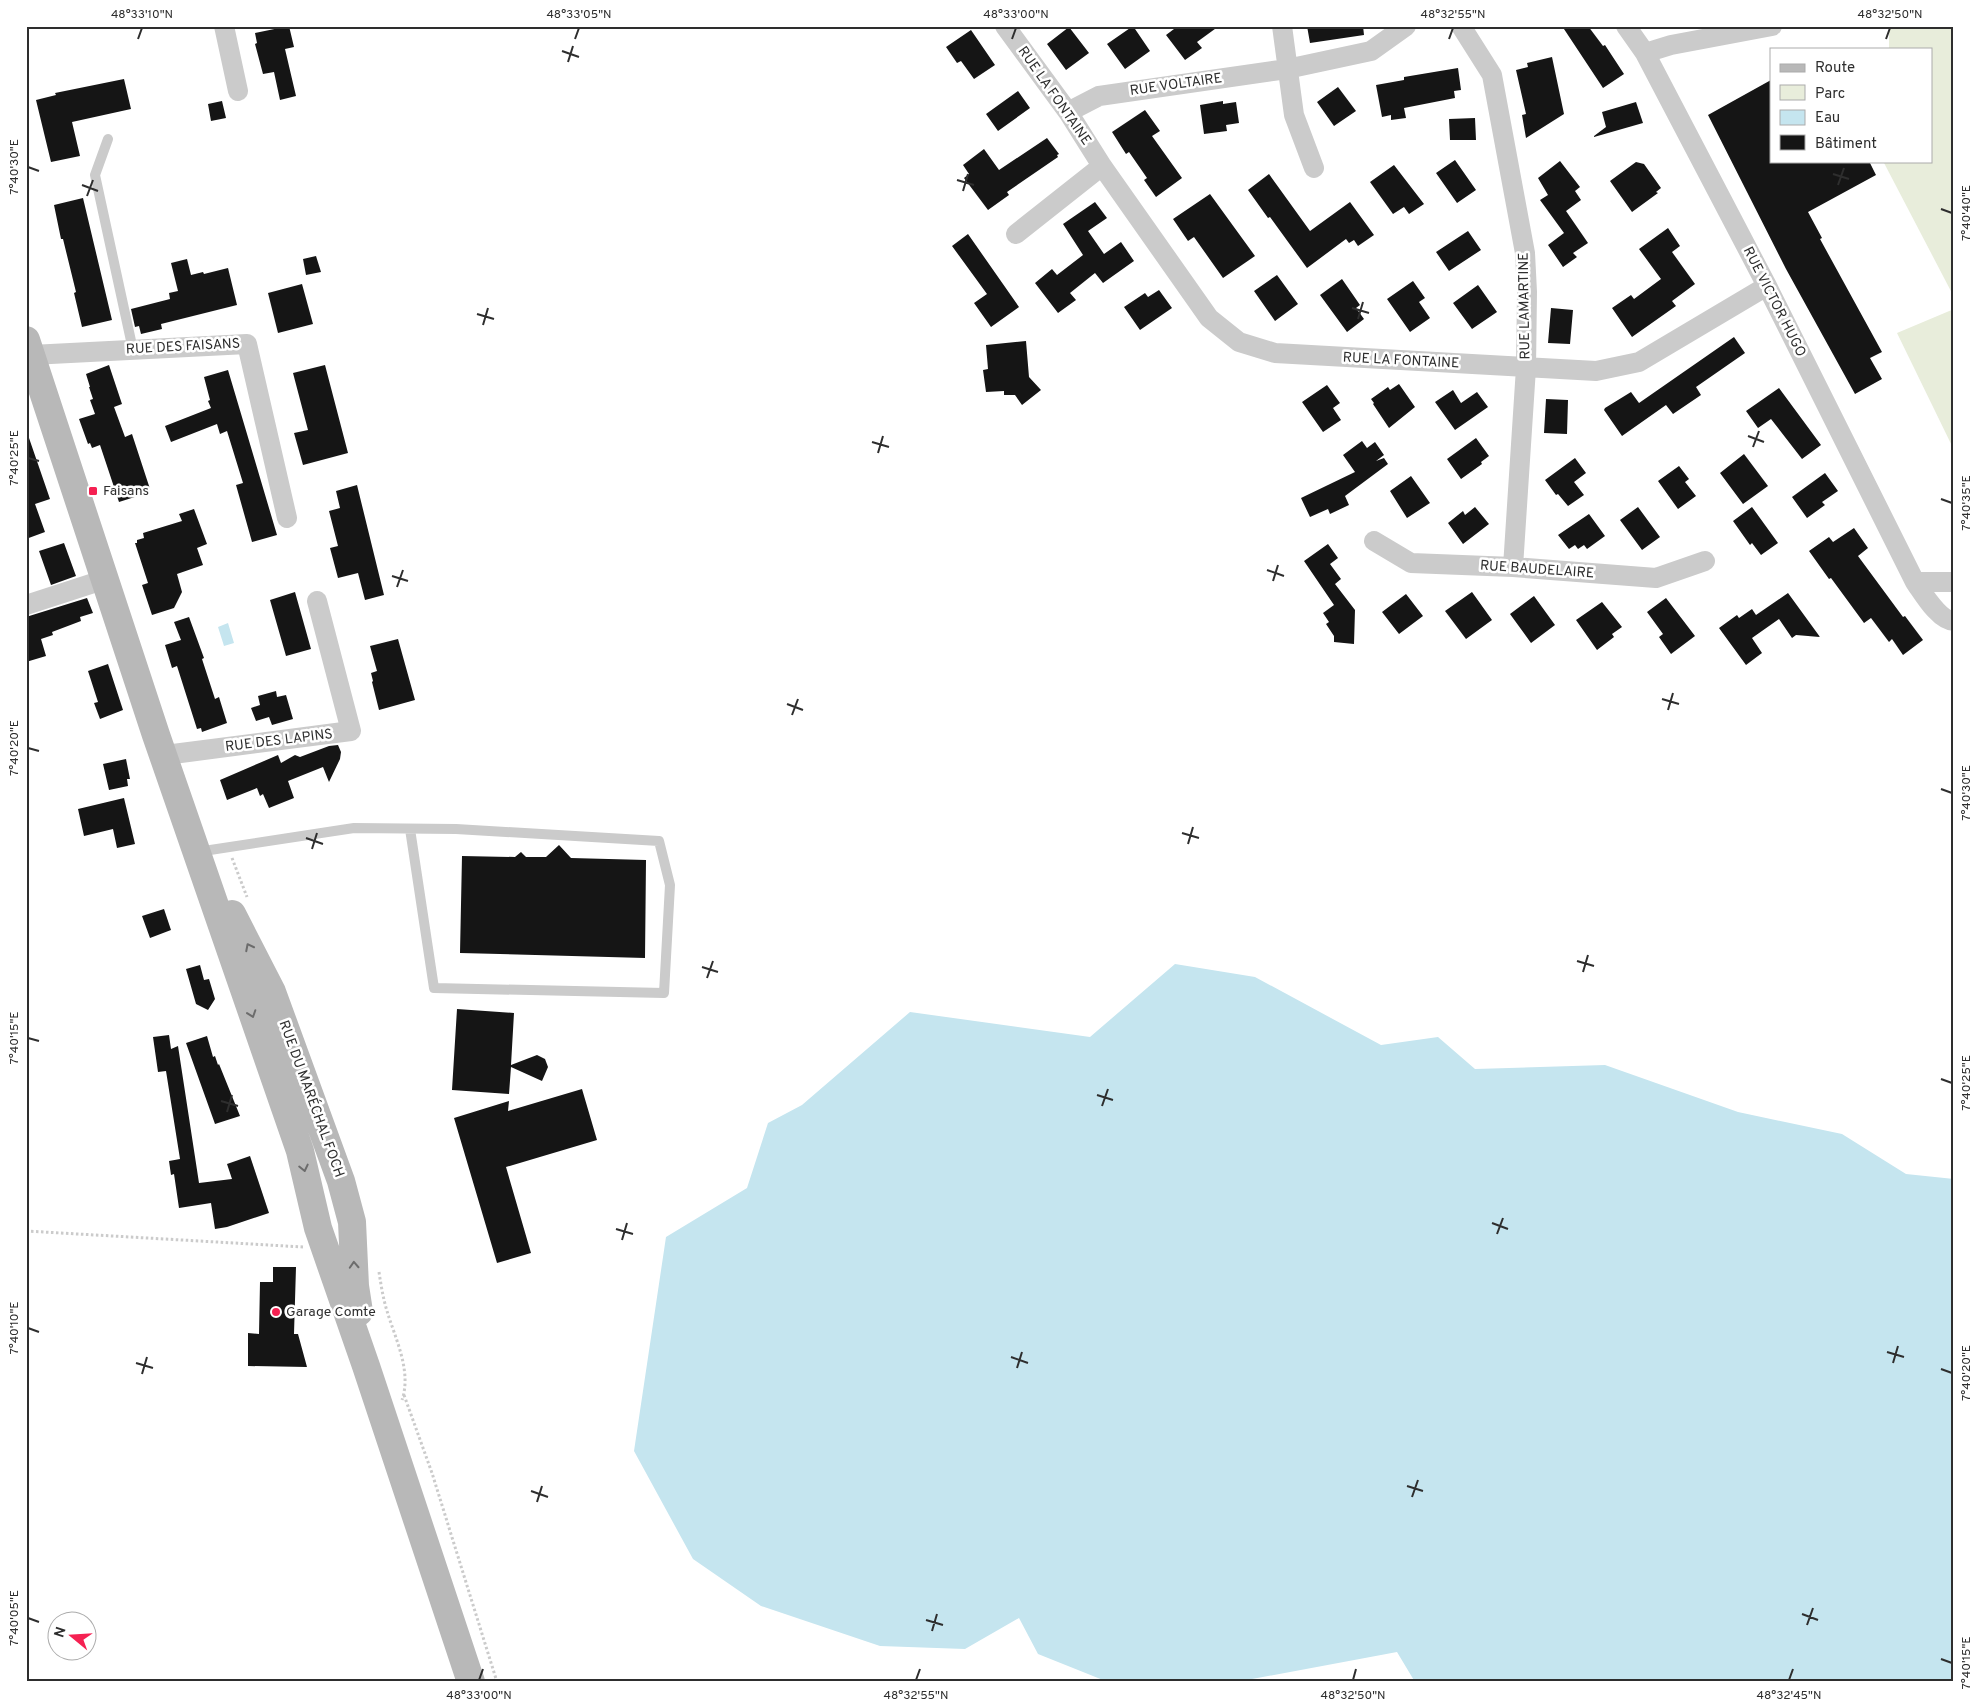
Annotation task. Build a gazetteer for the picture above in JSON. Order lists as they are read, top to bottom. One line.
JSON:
{"streets":{"main road":["RUE DU MARÉCHAL FOCH"],"street":["RUE VOLTAIRE","RUE LA FONTAINE","RUE VICTOR HUGO","RUE LAMARTINE","RUE DES FAISANS","RUE BAUDELAIRE","RUE DES LAPINS"]},"crossings":[["RUE VOLTAIRE","RUE LA FONTAINE"],["RUE LA FONTAINE","RUE VICTOR HUGO"],["RUE LA FONTAINE","RUE LAMARTINE"],["RUE LAMARTINE","RUE BAUDELAIRE"],["RUE DES FAISANS","RUE DU MARÉCHAL FOCH"],["RUE DES LAPINS","RUE DU MARÉCHAL FOCH"]],"places":{"transit":["Faisans"],"other":["Garage Comte"]},"legend":["Route","Parc","Eau","Bâtiment"],"north":"left","coordinates":["48°33'10\"N","48°33'05\"N","48°33'00\"N","48°32'55\"N","48°32'50\"N","7°40'30\"E","7°40'40\"E","7°40'25\"E","7°40'35\"E","7°40'20\"E","7°40'15\"E","7°40'10\"E","7°40'05\"E","48°32'45\"N"]}
